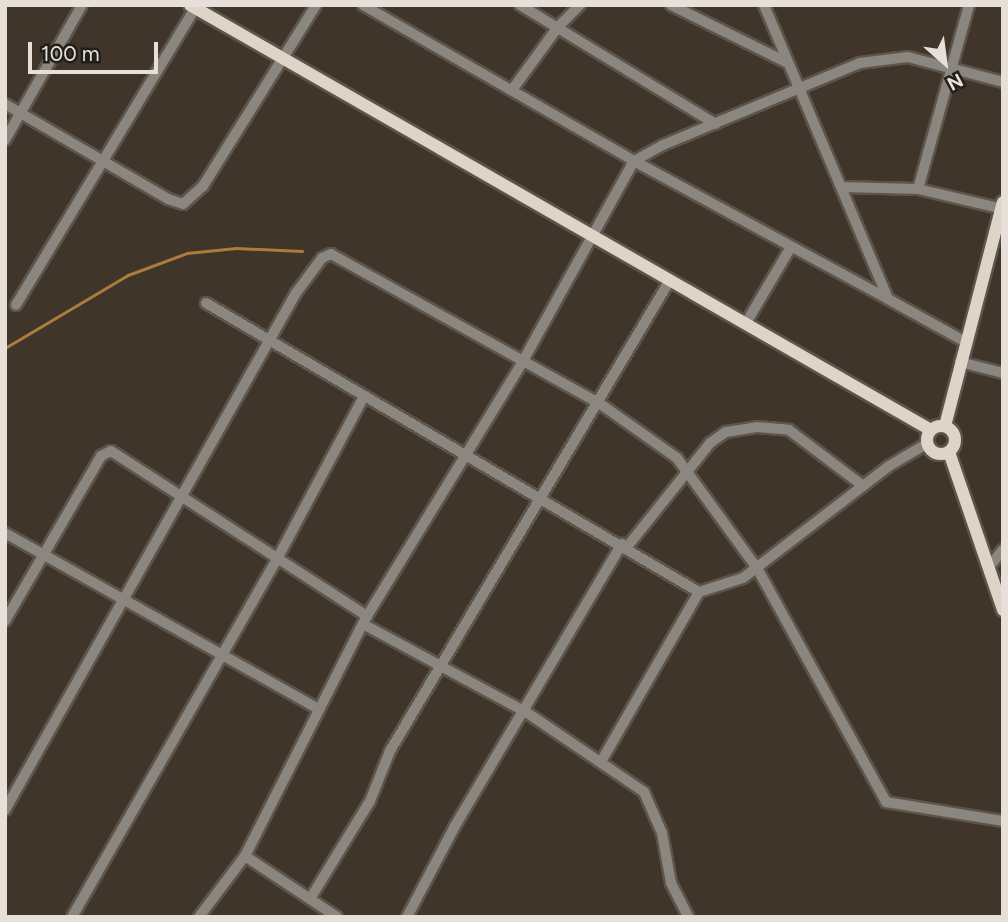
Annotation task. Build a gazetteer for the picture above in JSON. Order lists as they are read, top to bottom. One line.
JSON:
{"scale_bar":"100 m","north":"bottom right"}
